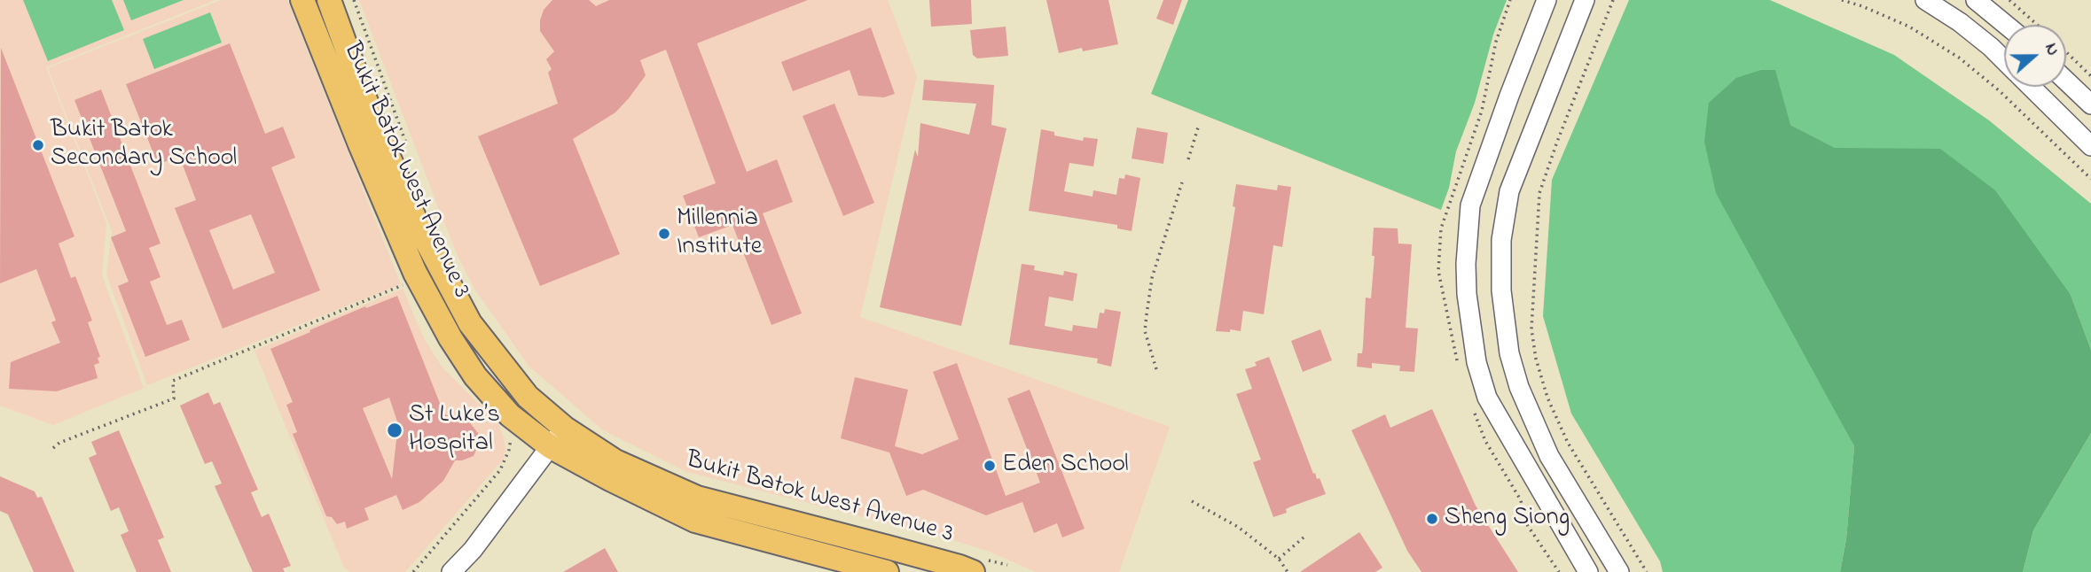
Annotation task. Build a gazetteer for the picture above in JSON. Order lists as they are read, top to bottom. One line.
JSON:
{"streets":{"main road":["Bukit Batok West Avenue 3"]},"places":["Bukit Batok Secondary School","Millennia Institute","St Luke’s Hospital","Eden School","Sheng Siong"],"north":"right"}
